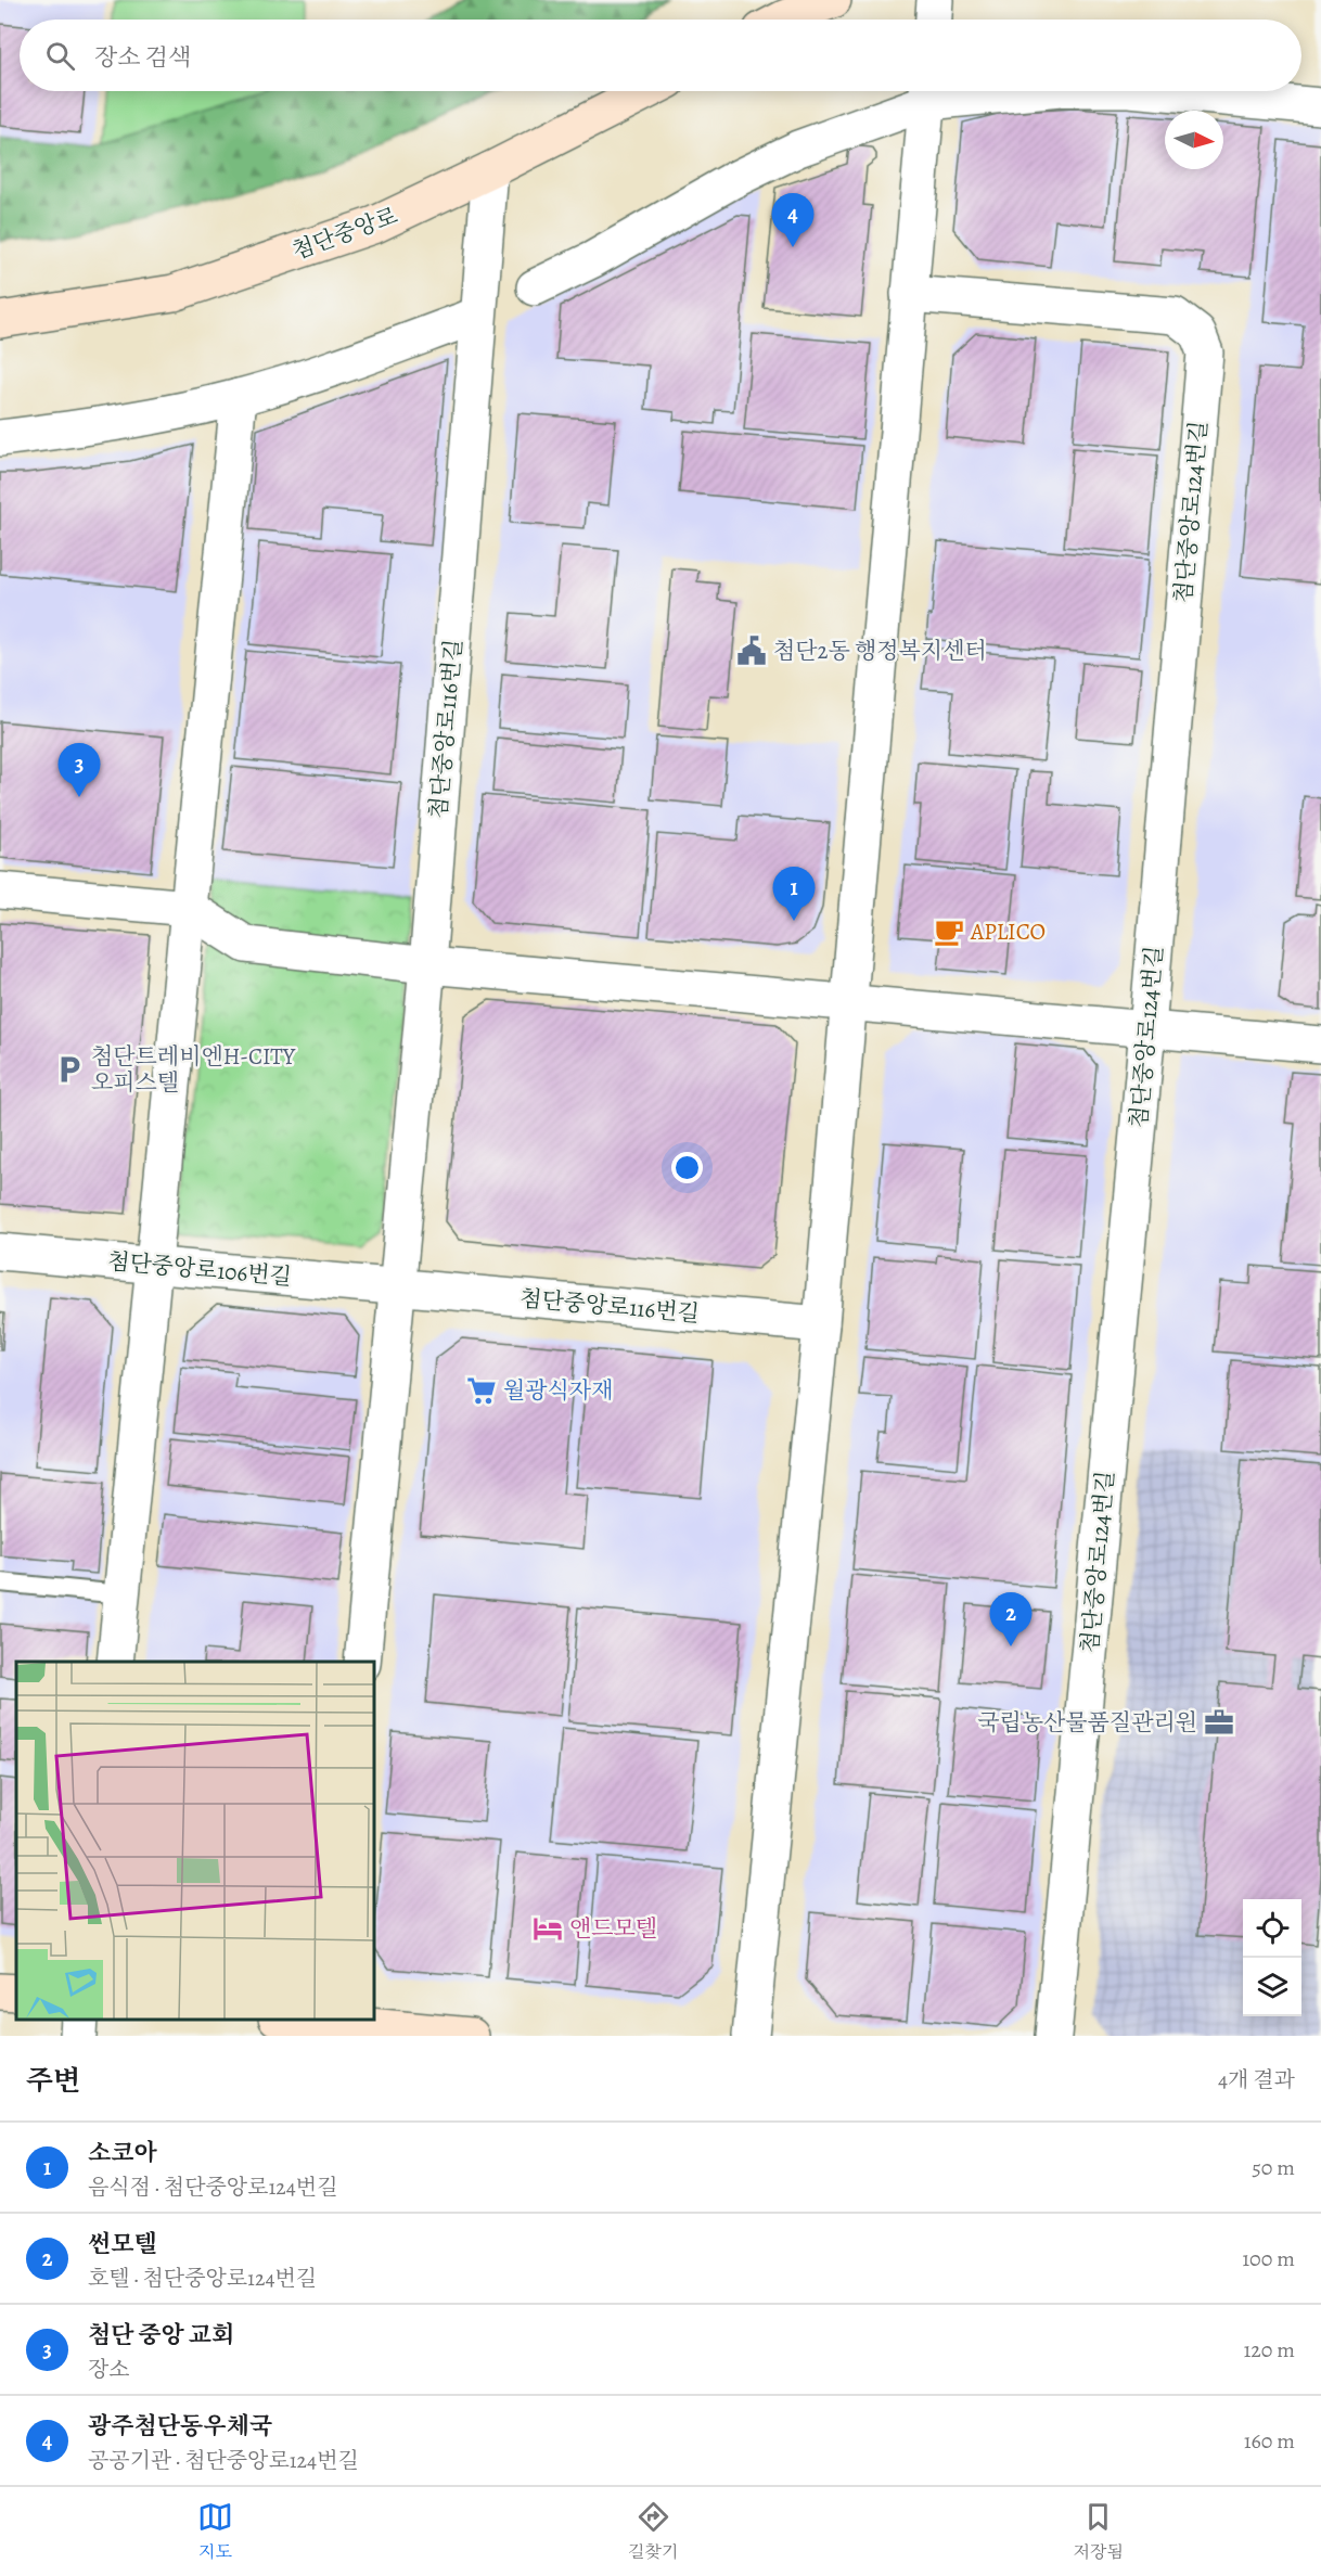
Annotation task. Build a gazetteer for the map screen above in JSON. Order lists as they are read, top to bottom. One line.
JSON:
{"streets":{"street":["첨단중앙로","첨단중앙로124번길","첨단중앙로116번길","첨단중앙로106번길"]},"crossings":[["첨단중앙로","첨단중앙로116번길"],["첨단중앙로116번길","첨단중앙로106번길"]],"places":{"public building":["첨단2동 행정복지센터"],"cafe":["APLICO"],"parking":["첨단트레비엔H-CITY 오피스텔"],"supermarket":["월광식자재"],"office":["국립농산물품질관리원"],"hotel":["앤드모텔"]},"north":"right","page":{"search":"장소 검색","pins":["4","3","1","2"],"heading":["주변","4개 결과"],"list":[{"mark":"1","name":"소코아","note":"음식점 · 첨단중앙로124번길","value":"50 m"},{"mark":"2","name":"썬모텔","note":"호텔 · 첨단중앙로124번길","value":"100 m"},{"mark":"3","name":"첨단 중앙 교회","note":"장소","value":"120 m"},{"mark":"4","name":"광주첨단동우체국","note":"공공기관 · 첨단중앙로124번길","value":"160 m"}],"nav":["지도","길찾기","저장됨"]}}
